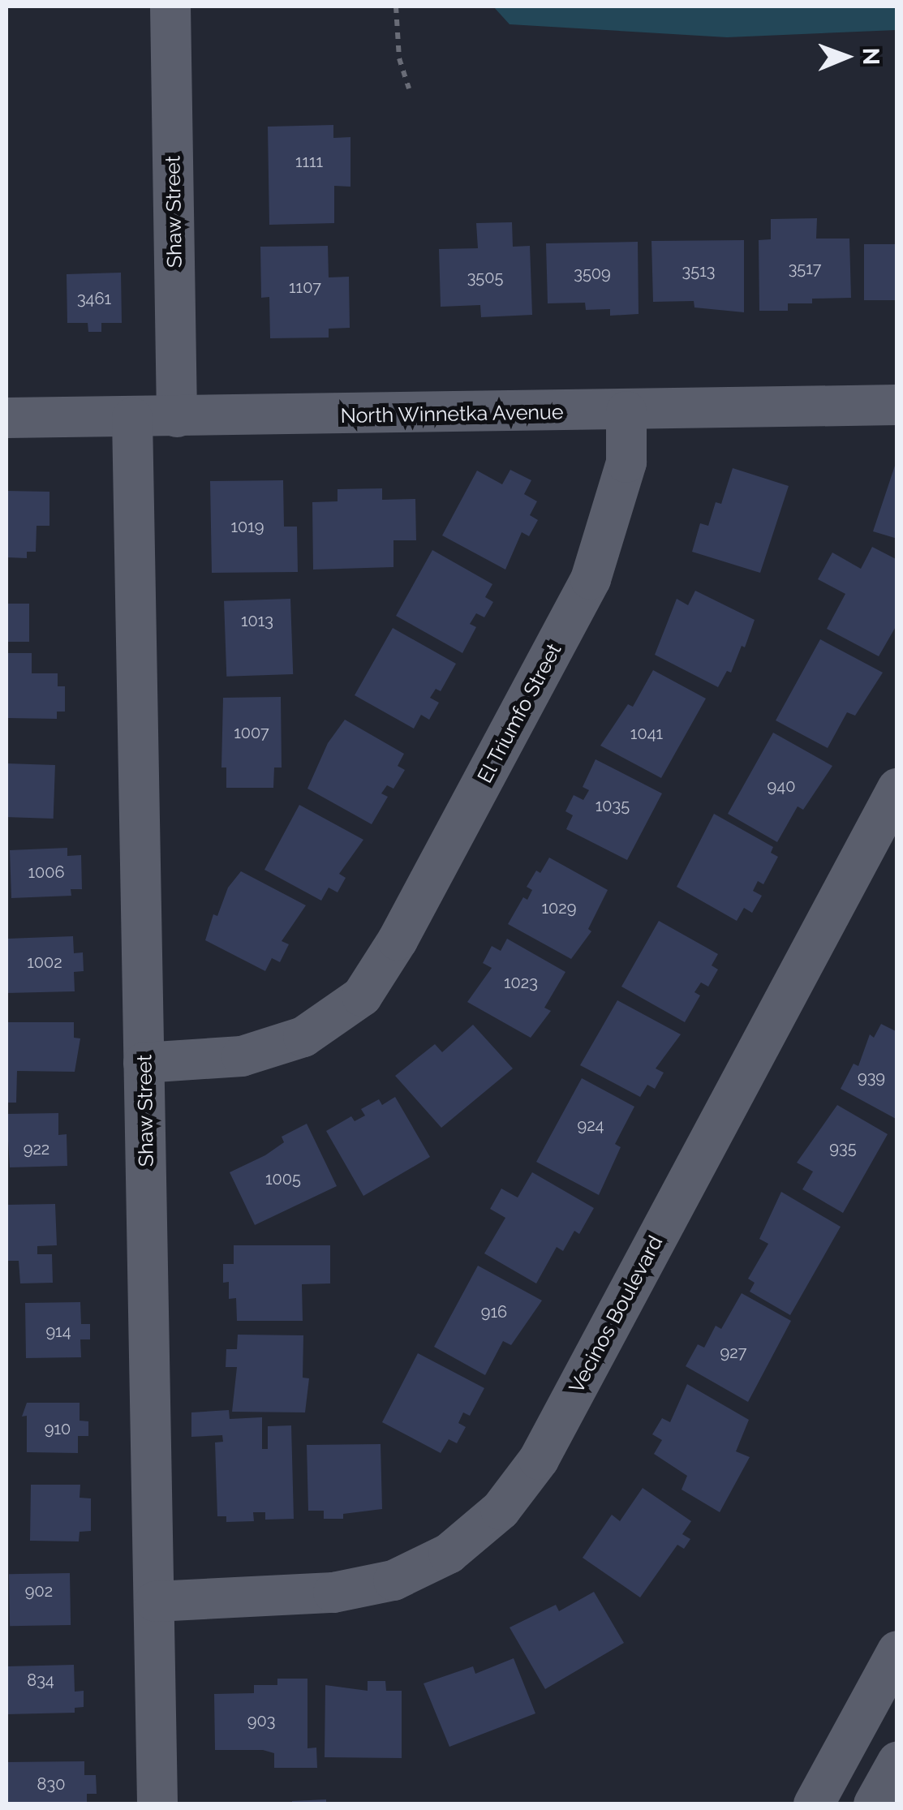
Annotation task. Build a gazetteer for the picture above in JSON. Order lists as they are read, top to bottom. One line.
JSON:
{"streets":{"street":["Shaw Street","North Winnetka Avenue","El Triumfo Street","Vecinos Boulevard"]},"crossings":[["Shaw Street","North Winnetka Avenue"],["Shaw Street","El Triumfo Street"],["Shaw Street","Vecinos Boulevard"],["North Winnetka Avenue","El Triumfo Street"]],"house_numbers":["1111","3517","3513","3509","3505","1107","3461","1019","1013","1007","1041","940","1035","1006","1029","1002","1023","939","924","935","922","1005","916","914","927","910","902","834","903","830"],"north":"right"}
